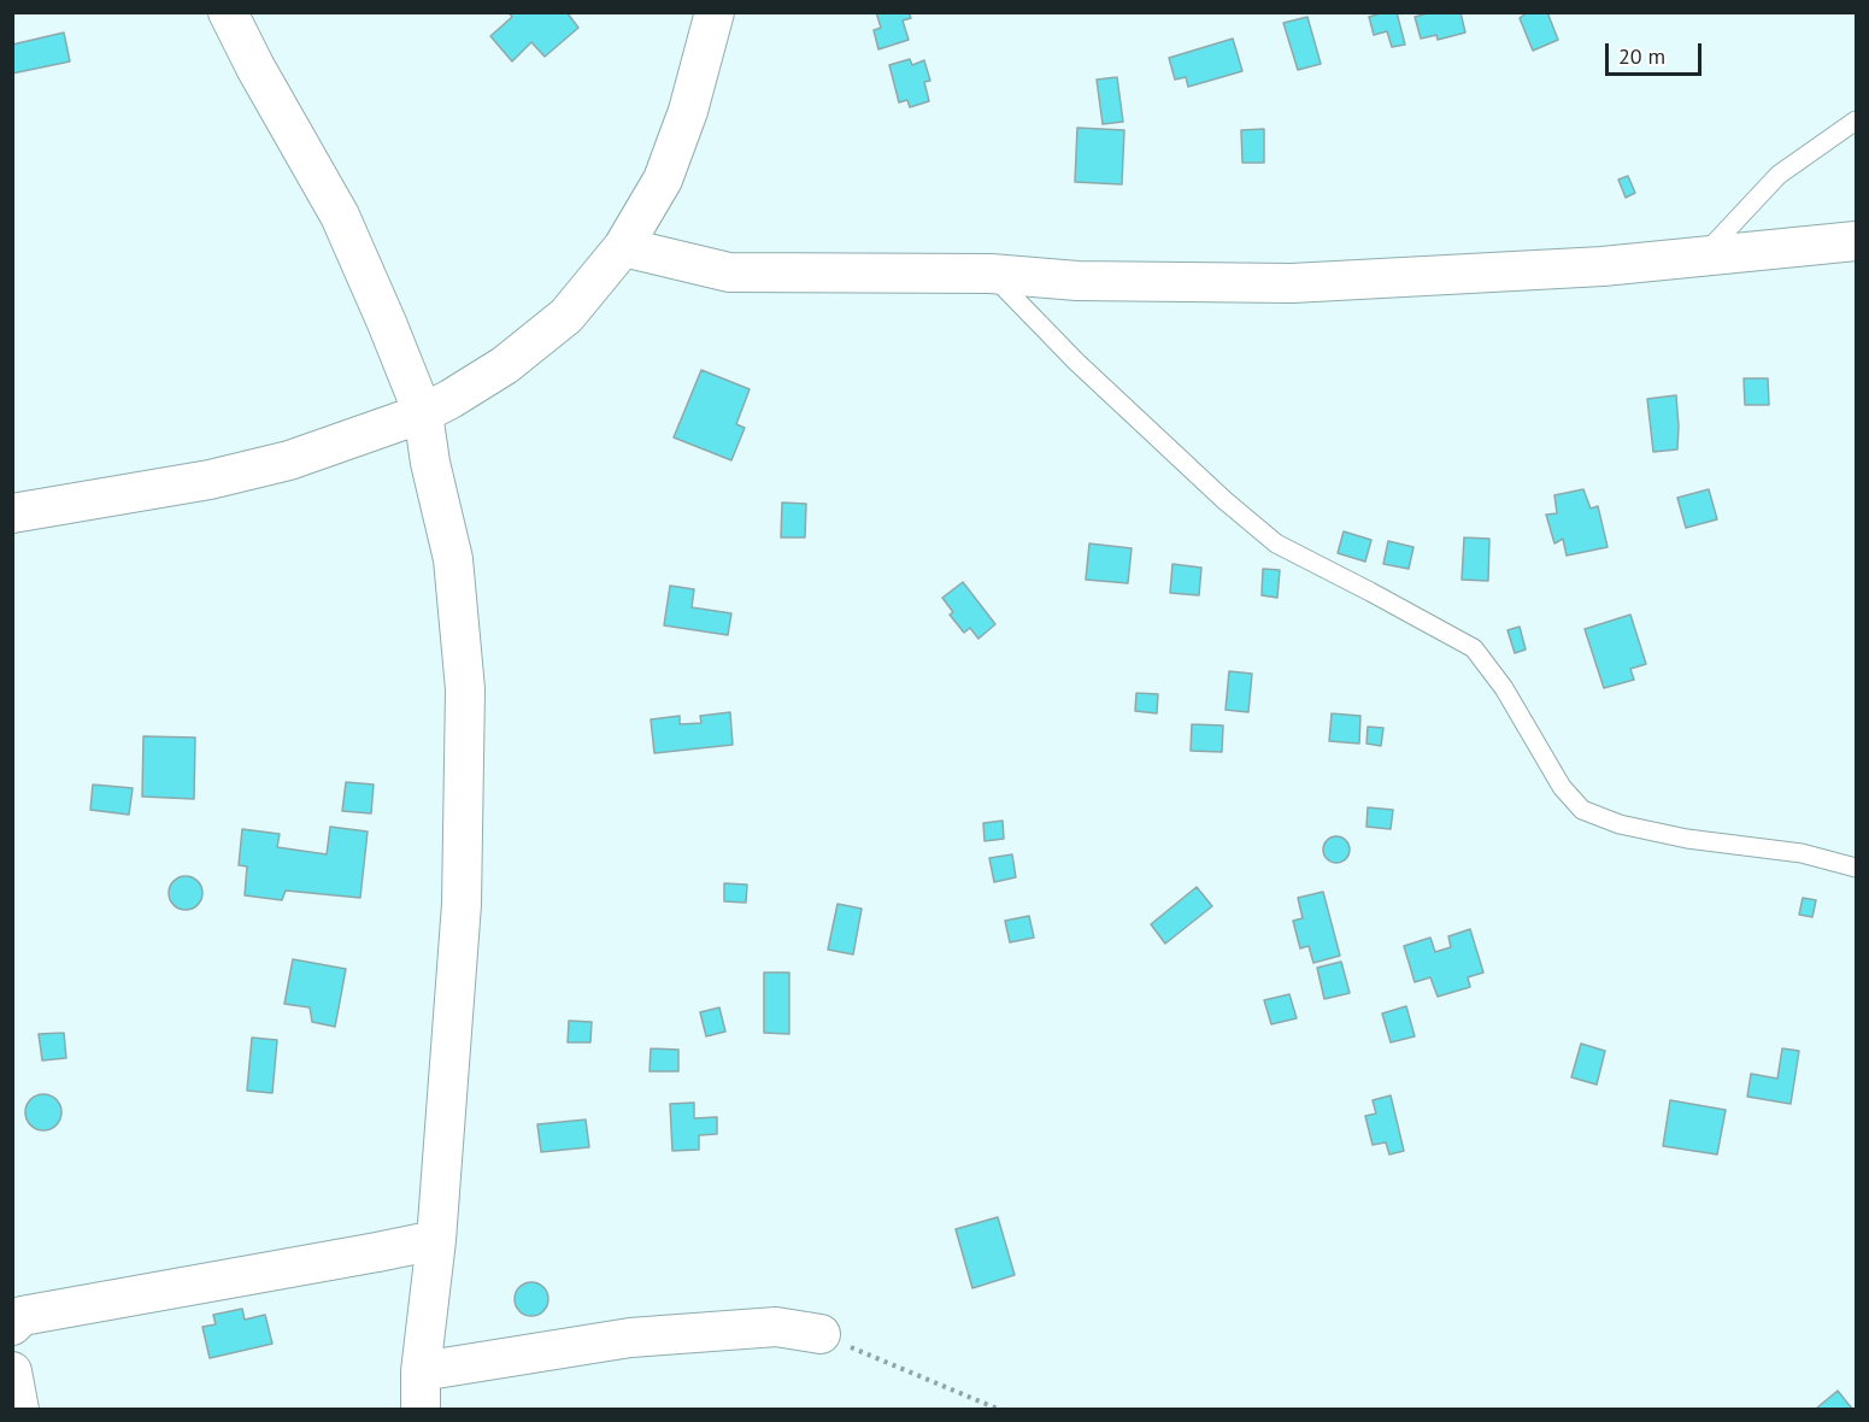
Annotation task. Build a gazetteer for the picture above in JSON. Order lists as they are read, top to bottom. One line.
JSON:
{"scale_bar":"20 m"}
